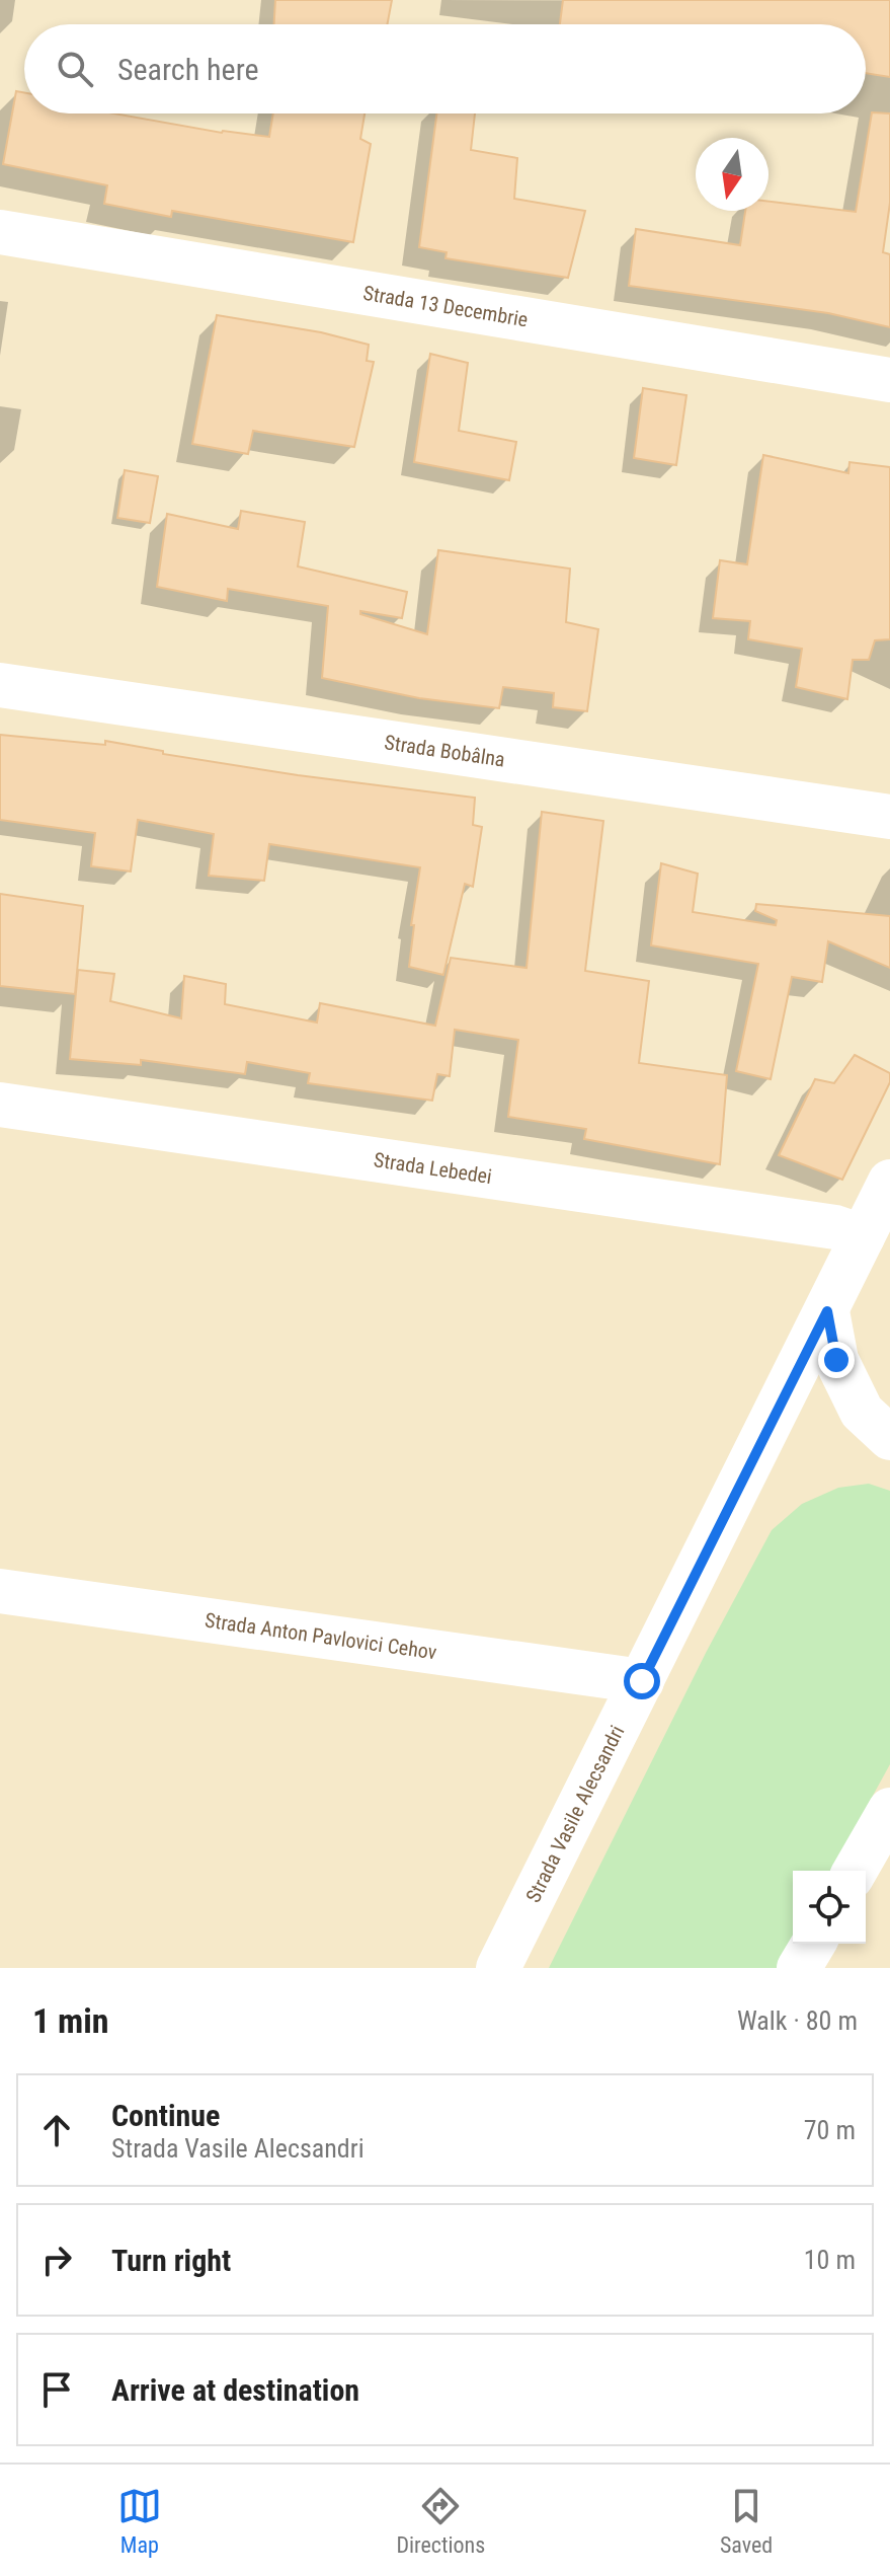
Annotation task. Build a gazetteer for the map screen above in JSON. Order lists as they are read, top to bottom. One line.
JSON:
{"streets":{"street":["Strada 13 Decembrie","Strada Bobâlna","Strada Lebedei","Strada Anton Pavlovici Cehov","Strada Vasile Alecsandri"]},"crossings":[["Strada Lebedei","Strada Vasile Alecsandri"],["Strada Anton Pavlovici Cehov","Strada Vasile Alecsandri"]],"north":"bottom","page":{"search":"Search here","heading":["1 min","Walk · 80 m"],"list":[["Continue","Strada Vasile Alecsandri","70 m"],["Turn right","10 m"],"Arrive at destination"],"nav":["Map","Directions","Saved"]}}
